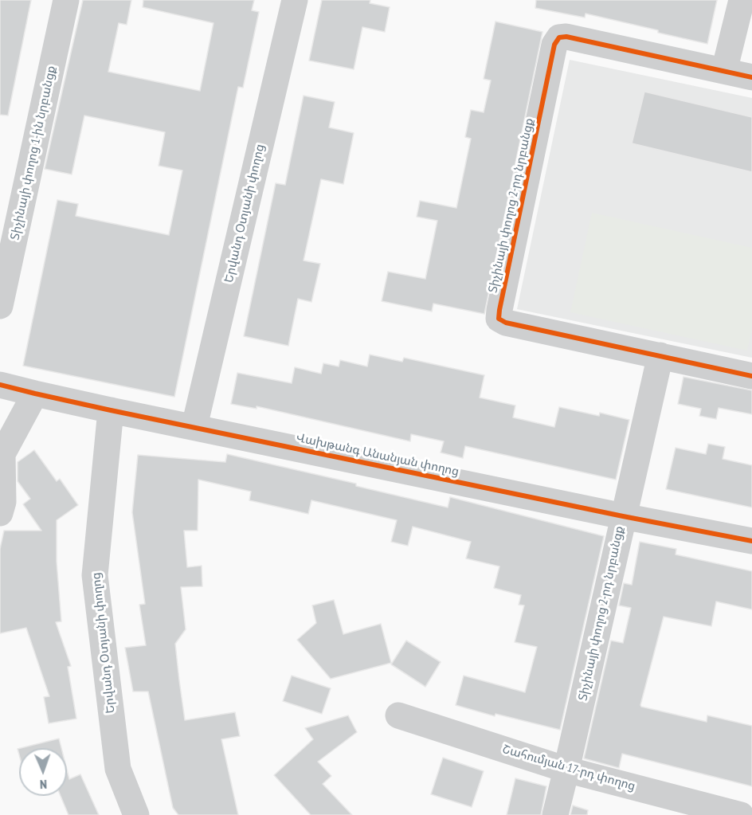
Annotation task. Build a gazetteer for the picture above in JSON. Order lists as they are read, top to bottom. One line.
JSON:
{"streets":{"street":["Տիչինայի փողոց 1-ին նրբանցք","Տիչինայի փողոց 2-րդ նրբանցք","Երվանդ Օտյանի փողոց","Վախթանգ Անանյան փողոց","Շահումյան 17-րդ փողոց"]},"crossings":[["Տիչինայի փողոց 2-րդ նրբանցք","Վախթանգ Անանյան փողոց"],["Տիչինայի փողոց 2-րդ նրբանցք","Շահումյան 17-րդ փողոց"],["Երվանդ Օտյանի փողոց","Վախթանգ Անանյան փողոց"]],"north":"bottom"}
